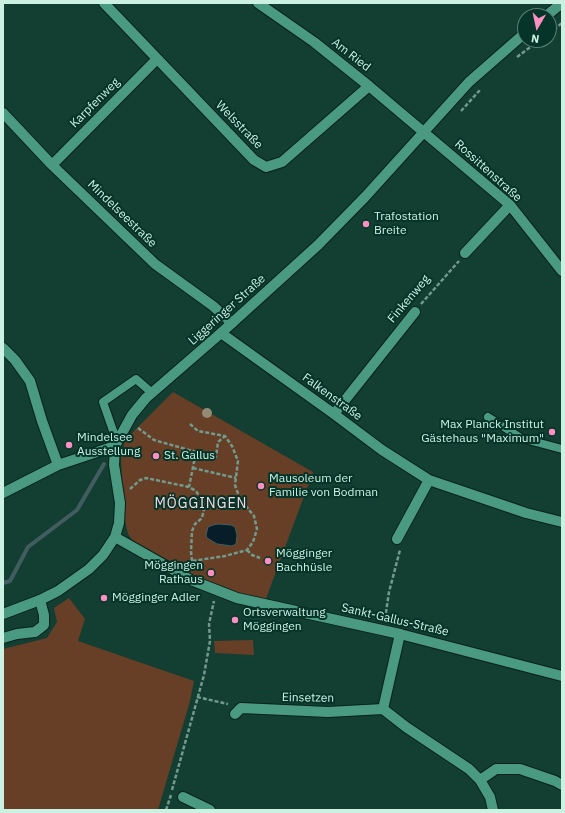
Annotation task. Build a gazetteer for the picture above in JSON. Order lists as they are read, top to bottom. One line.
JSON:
{"streets":{"street":["Am Ried","Karpfenweg","Welsstraße","Rossittenstraße","Mindelseestraße","Finkenweg","Liggeringer Straße","Falkenstraße","Sankt-Gallus-Straße","Einsetzen"]},"crossings":[["Am Ried","Welsstraße"],["Am Ried","Rossittenstraße"],["Am Ried","Liggeringer Straße"],["Karpfenweg","Welsstraße"],["Karpfenweg","Mindelseestraße"],["Rossittenstraße","Liggeringer Straße"],["Mindelseestraße","Liggeringer Straße"],["Finkenweg","Falkenstraße"],["Liggeringer Straße","Falkenstraße"],["Liggeringer Straße","Sankt-Gallus-Straße"]],"districts":["MÖGGINGEN"],"places":["Trafostation Breite","Max Planck Institut Gästehaus \"Maximum\"","Mindelsee Ausstellung","St. Gallus","Mausoleum der Familie von Bodman","Mögginger Bachhüsle","Möggingen Rathaus","Mögginger Adler","Ortsverwaltung Möggingen"],"north":"bottom"}
